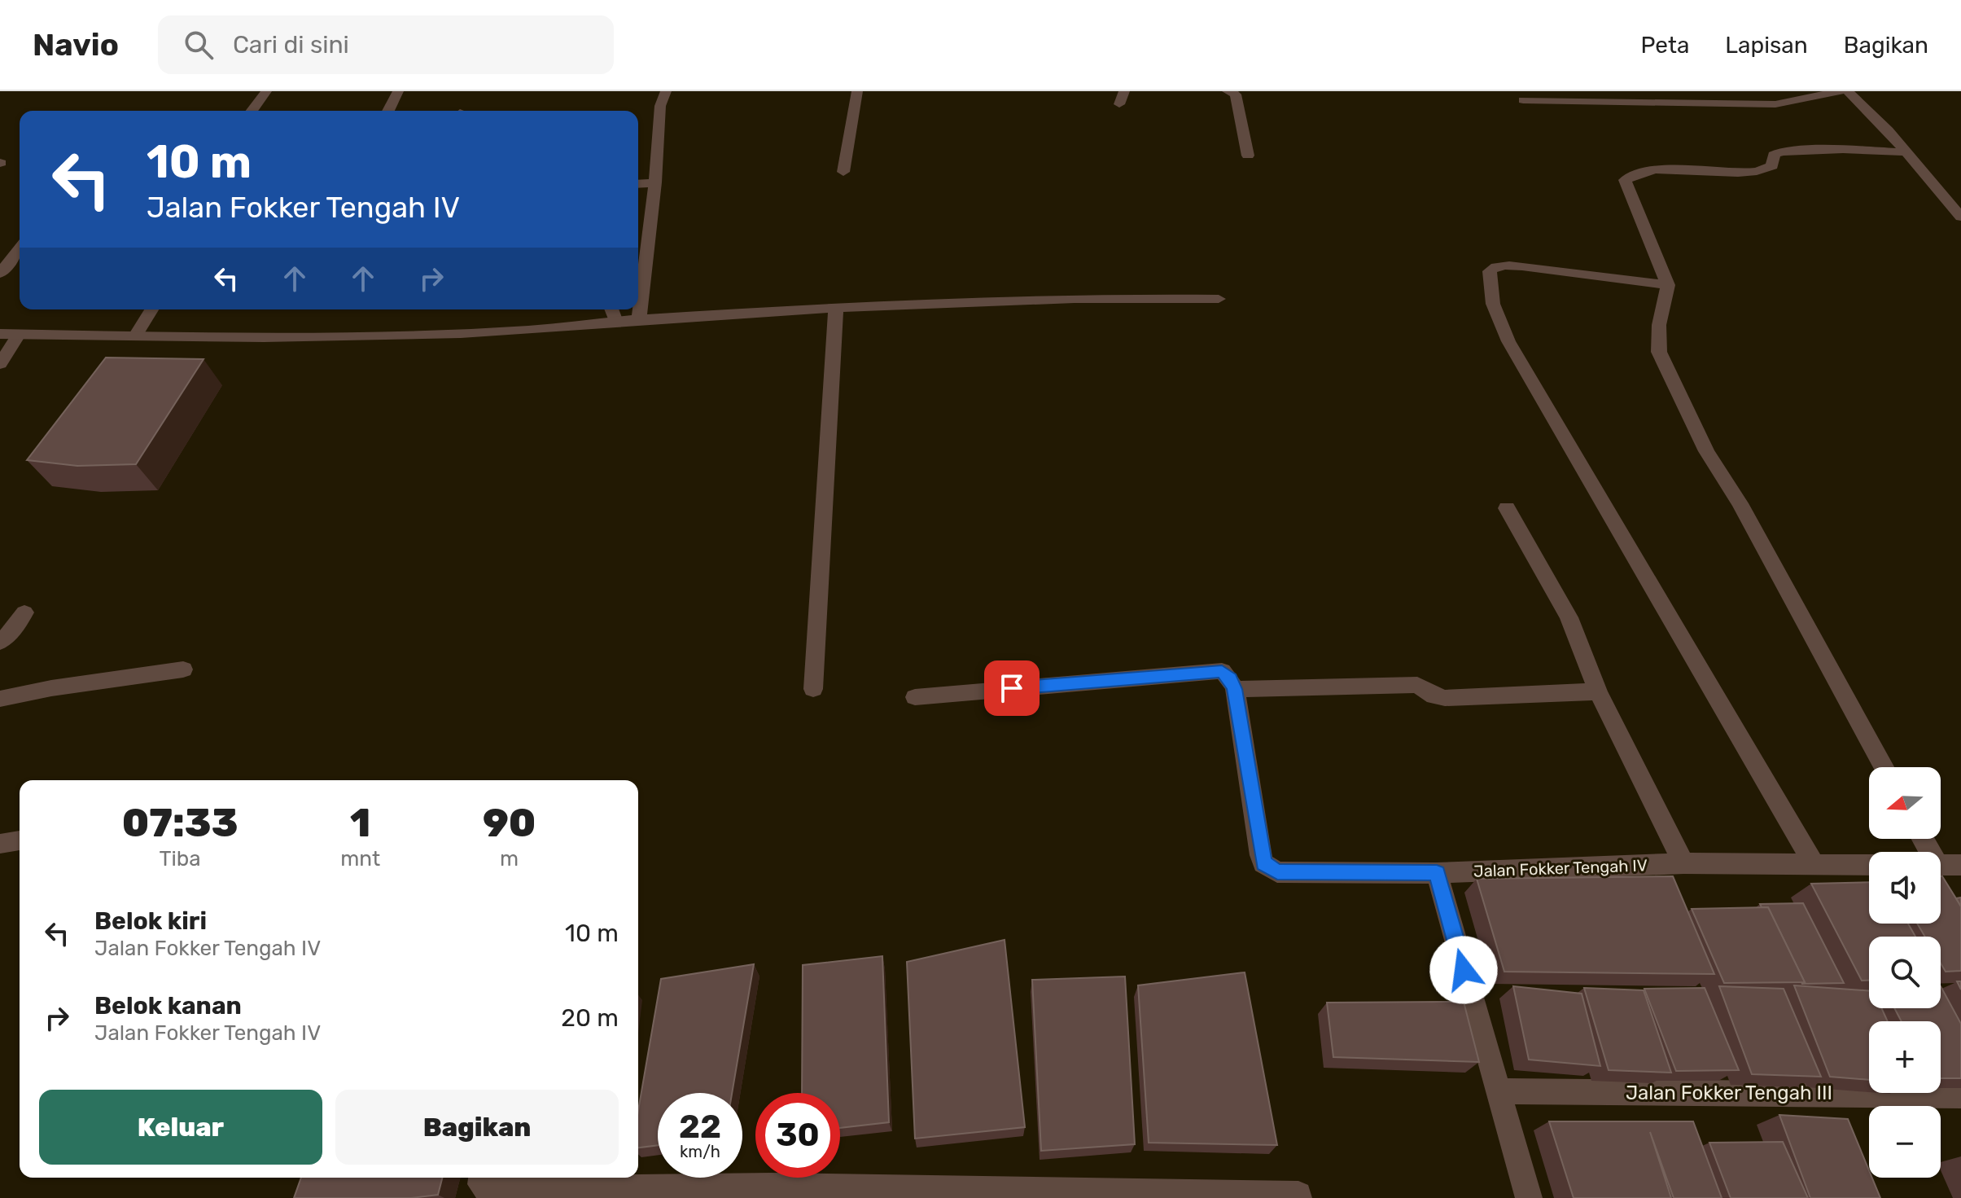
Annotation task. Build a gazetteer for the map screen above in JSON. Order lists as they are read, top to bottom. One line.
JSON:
{"streets":{"street":["Jalan Fokker Tengah IV","Jalan Fokker Tengah III"]},"north":"left","page":{"header":"Navio","search":"Cari di sini","nav":["Peta","Lapisan","Bagikan"],"turn":["10 m","Jalan Fokker Tengah IV"],"map_buttons":["+","−"],"eta":["07:33","Tiba","1","mnt","90","m"],"list":[{"name":"Belok kiri","note":"Jalan Fokker Tengah IV","value":"10 m"},{"name":"Belok kanan","note":"Jalan Fokker Tengah IV","value":"20 m"}],"buttons":["Keluar","Bagikan"],"speed":"22 km/h","limit":"30"}}
